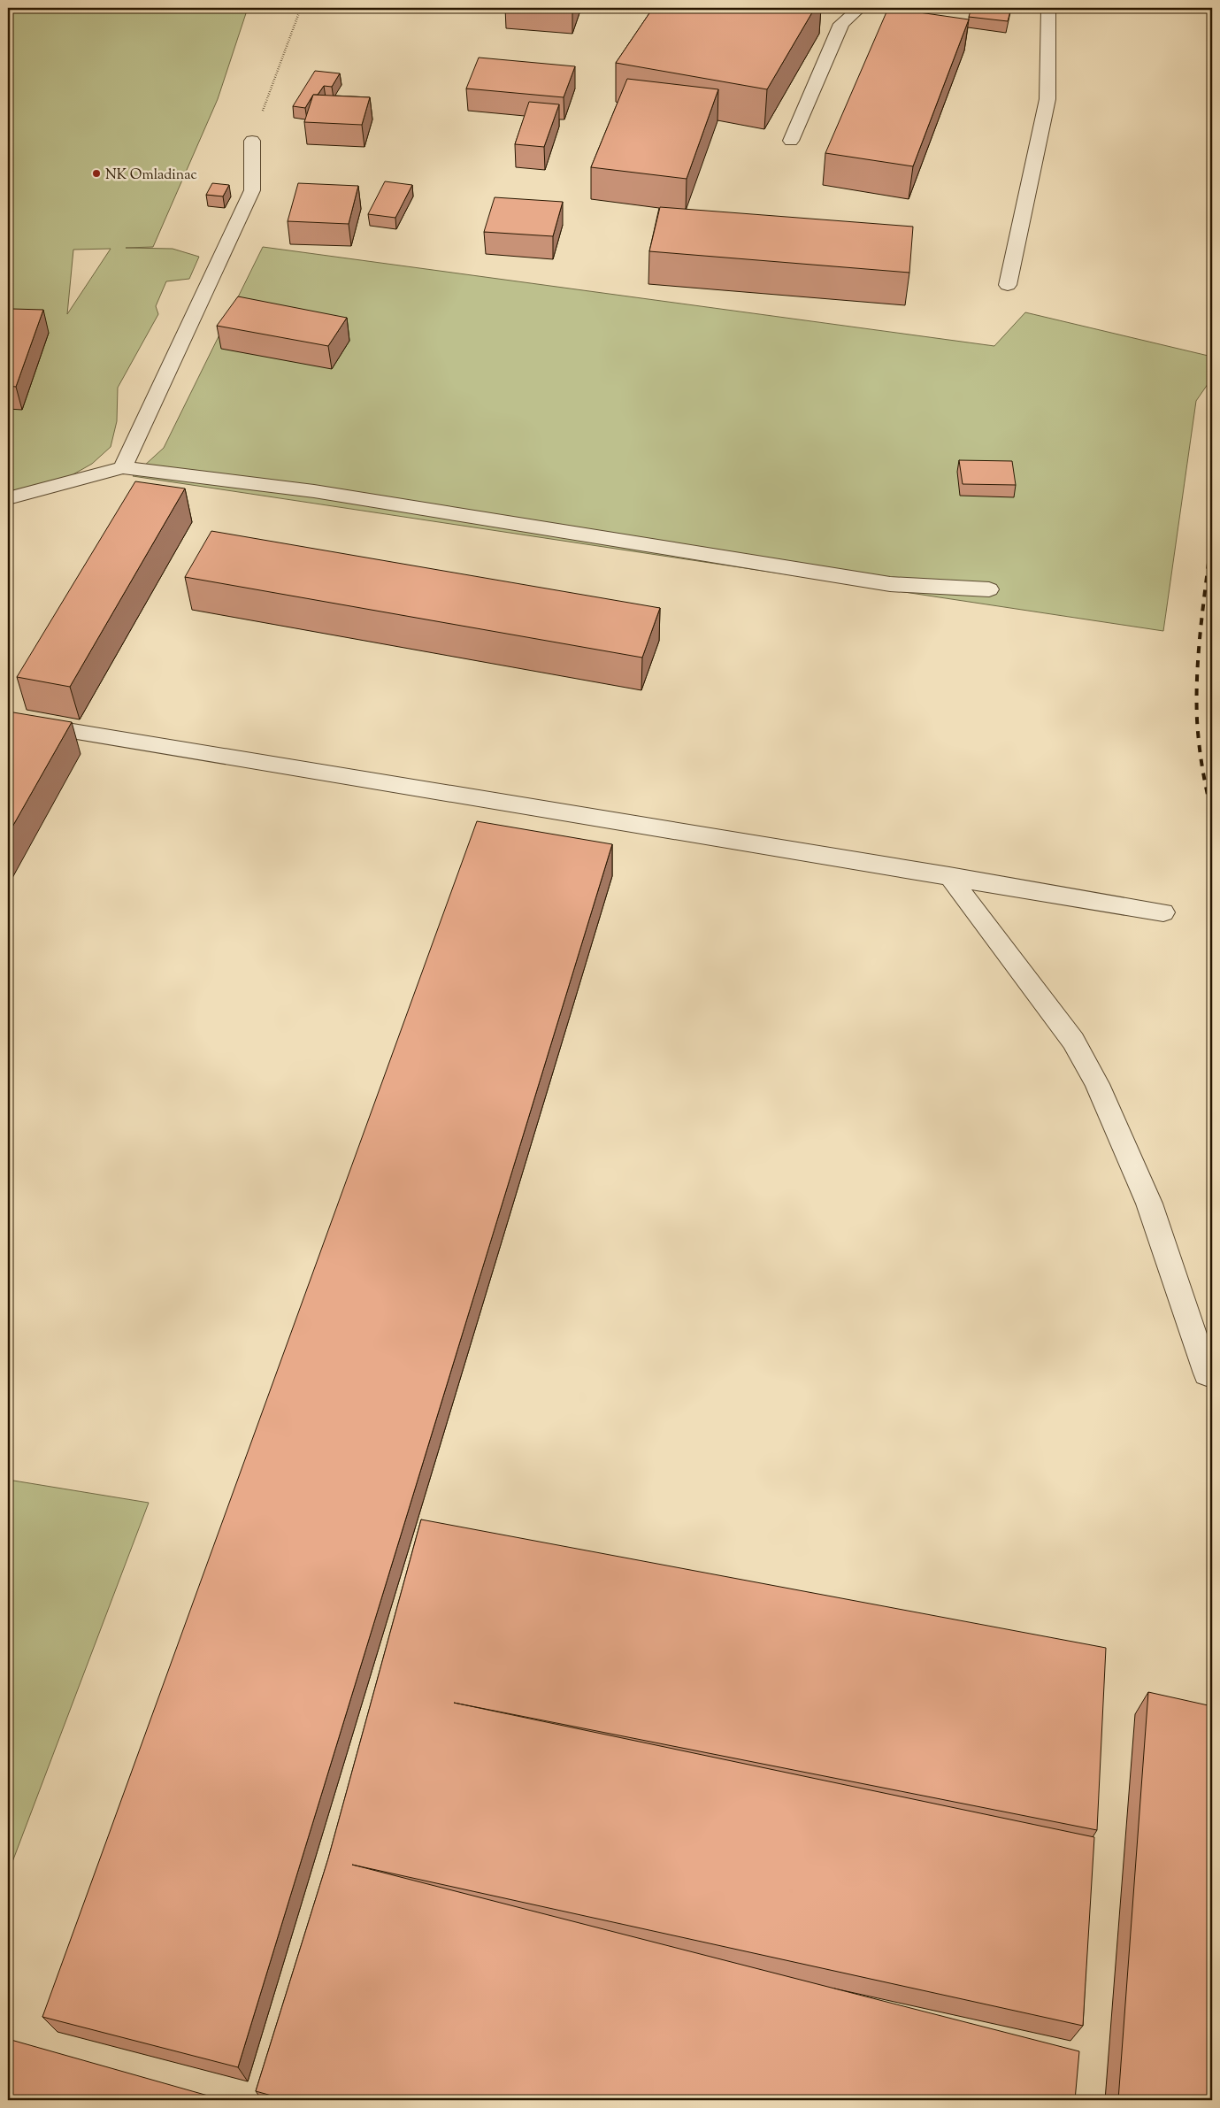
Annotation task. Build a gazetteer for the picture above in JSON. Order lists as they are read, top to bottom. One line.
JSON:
{"places":["NK Omladinac"]}
